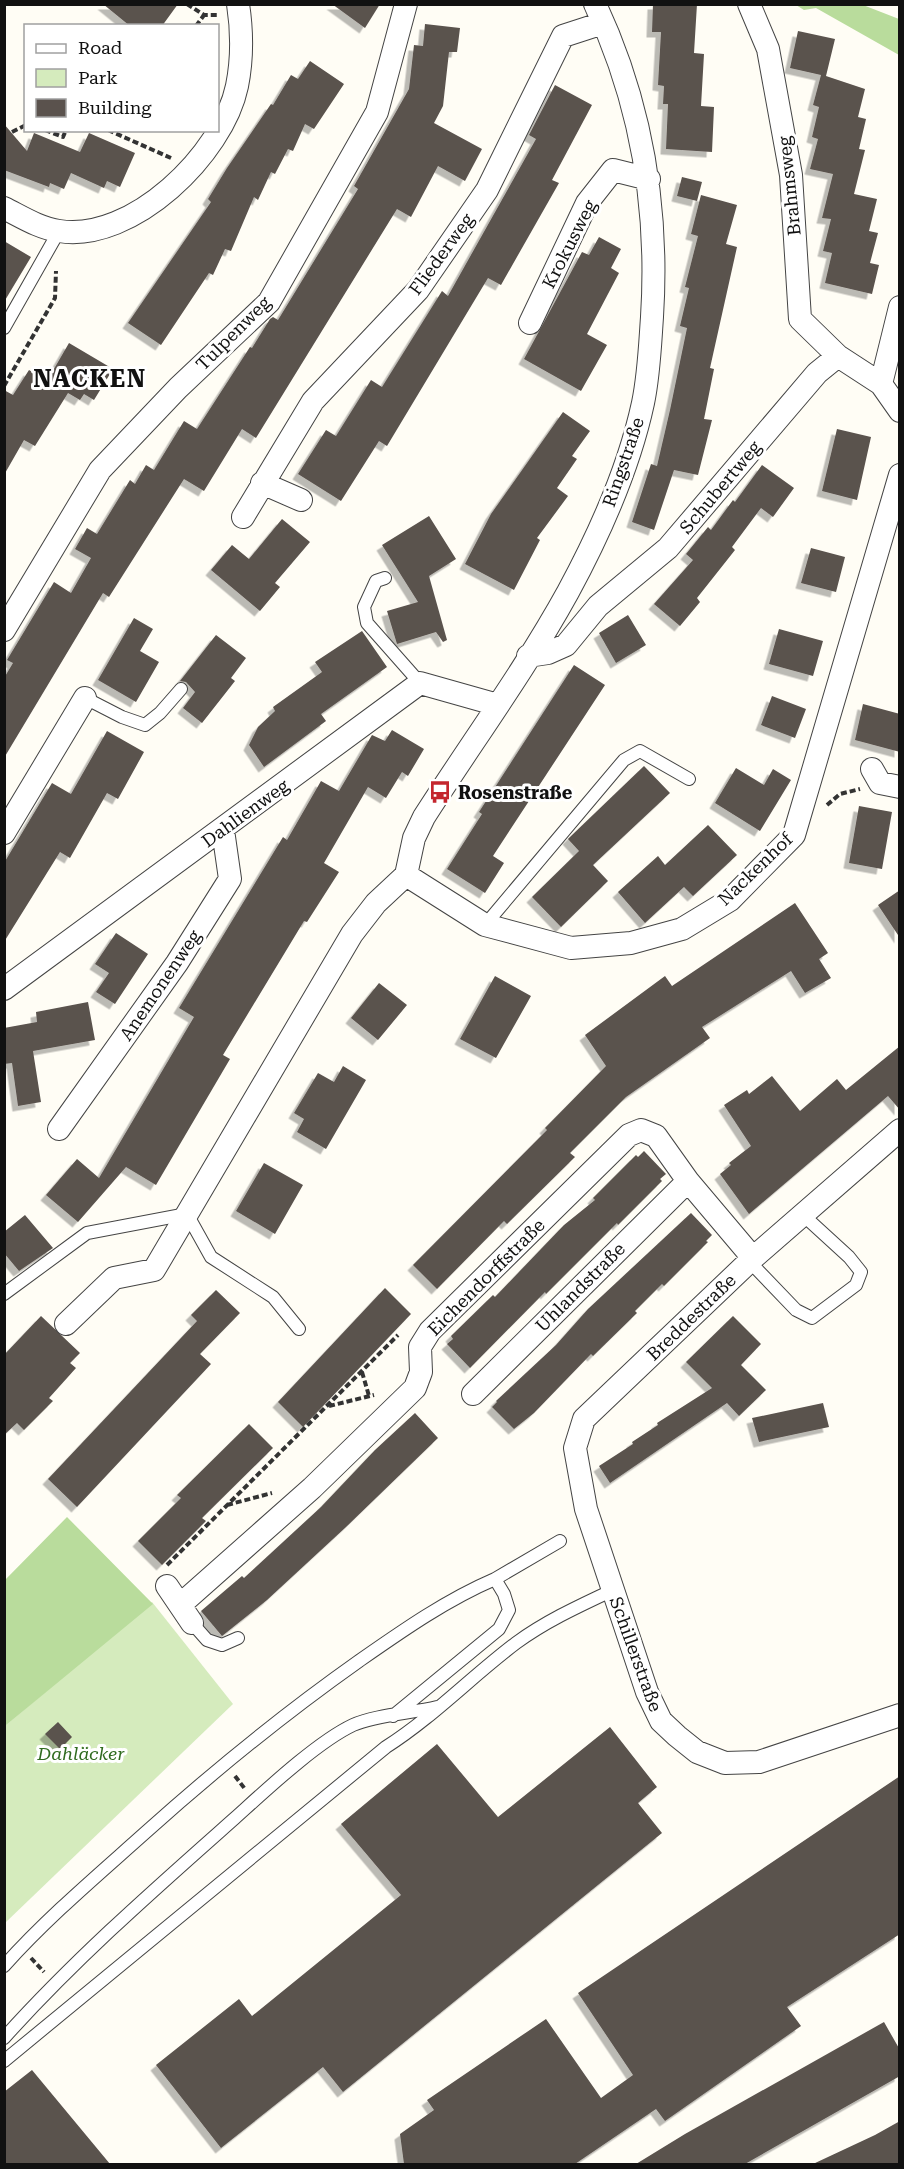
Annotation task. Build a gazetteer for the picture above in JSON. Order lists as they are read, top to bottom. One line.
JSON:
{"streets":{"street":["Brahmsweg","Krokusweg","Fliederweg","Tulpenweg","Ringstraße","Schubertweg","Dahlienweg","Nackenhof","Anemonenweg","Eichendorffstraße","Uhlandstraße","Breddestraße","Schillerstraße"]},"crossings":[["Brahmsweg","Schubertweg"],["Krokusweg","Ringstraße"],["Fliederweg","Ringstraße"],["Ringstraße","Schubertweg"],["Ringstraße","Nackenhof"],["Dahlienweg","Anemonenweg"],["Eichendorffstraße","Uhlandstraße"],["Eichendorffstraße","Breddestraße"],["Breddestraße","Schillerstraße"]],"districts":["NACKEN"],"parks":["Dahläcker"],"places":{"bus stop":["Rosenstraße"]},"legend":["Road","Park","Building"]}
